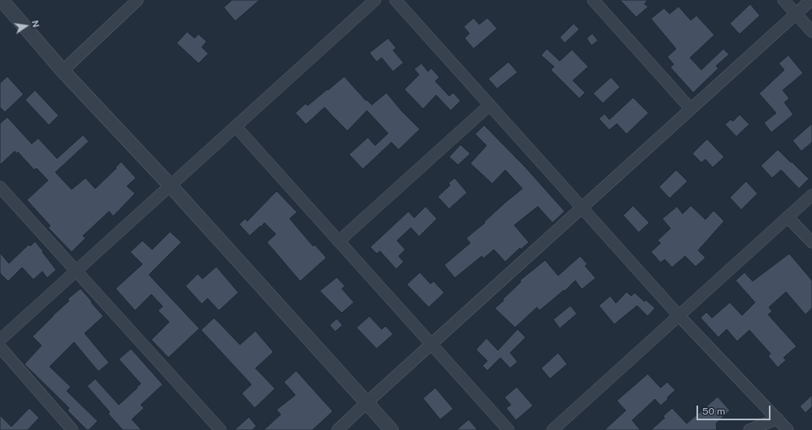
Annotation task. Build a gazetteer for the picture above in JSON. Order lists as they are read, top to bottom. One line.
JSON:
{"scale_bar":"50 m","north":"right"}
